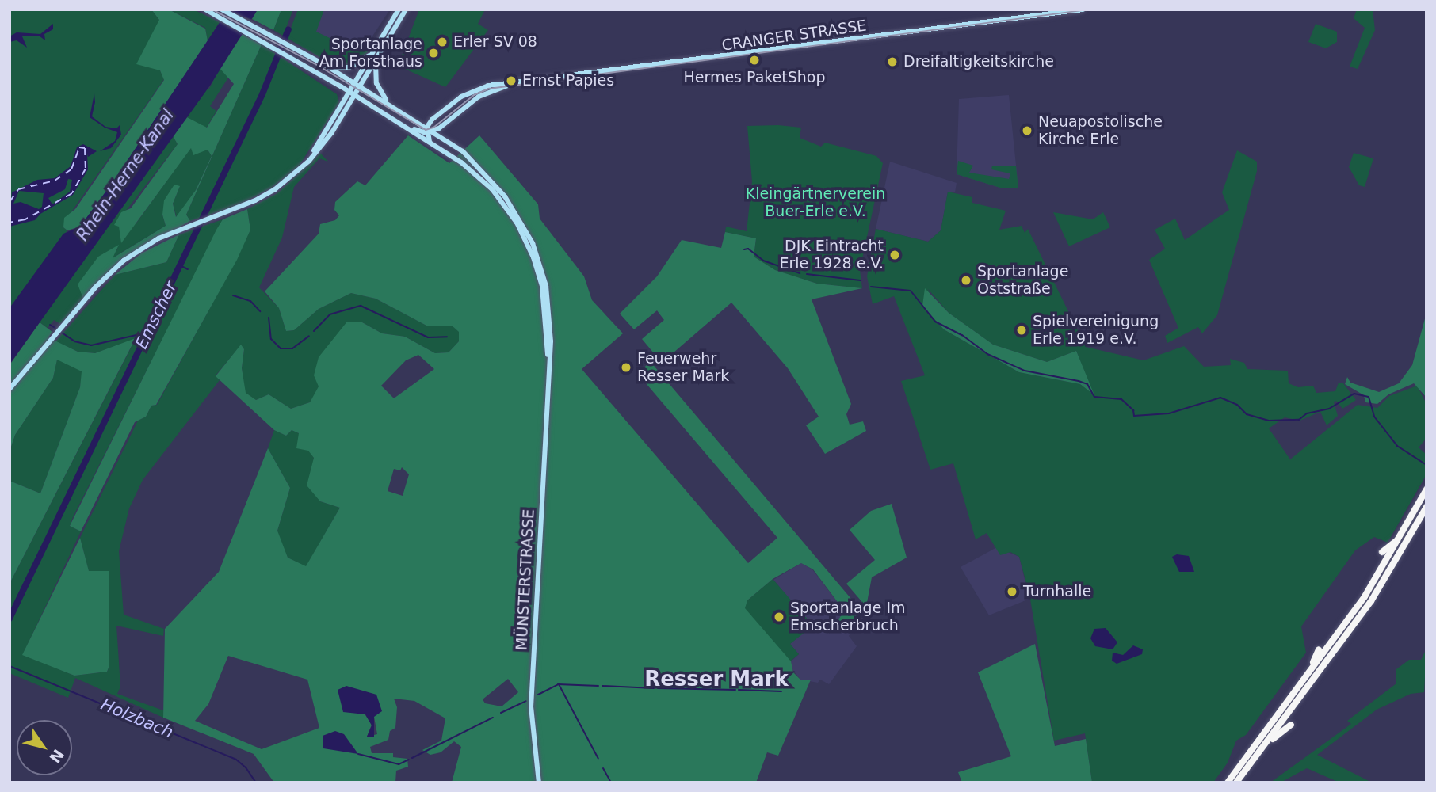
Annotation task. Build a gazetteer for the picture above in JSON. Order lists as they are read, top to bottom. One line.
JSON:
{"streets":{"main road":["CRANGER STRASSE","MÜNSTERSTRASSE"]},"crossings":[["CRANGER STRASSE","MÜNSTERSTRASSE"]],"districts":["Resser Mark"],"water":["Rhein-Herne-Kanal","Emscher","Holzbach"],"parks":["Kleingärtnerverein Buer-Erle e.V."],"places":["Erler SV 08","Sportanlage Am Forsthaus","Hermes PaketShop","Dreifaltigkeitskirche","Ernst Papies","Neuapostolische Kirche Erle","DJK Eintracht Erle 1928 e.V.","Sportanlage Oststraße","Spielvereinigung Erle 1919 e.V.","Feuerwehr Resser Mark","Turnhalle","Sportanlage Im Emscherbruch"],"north":"bottom right"}
